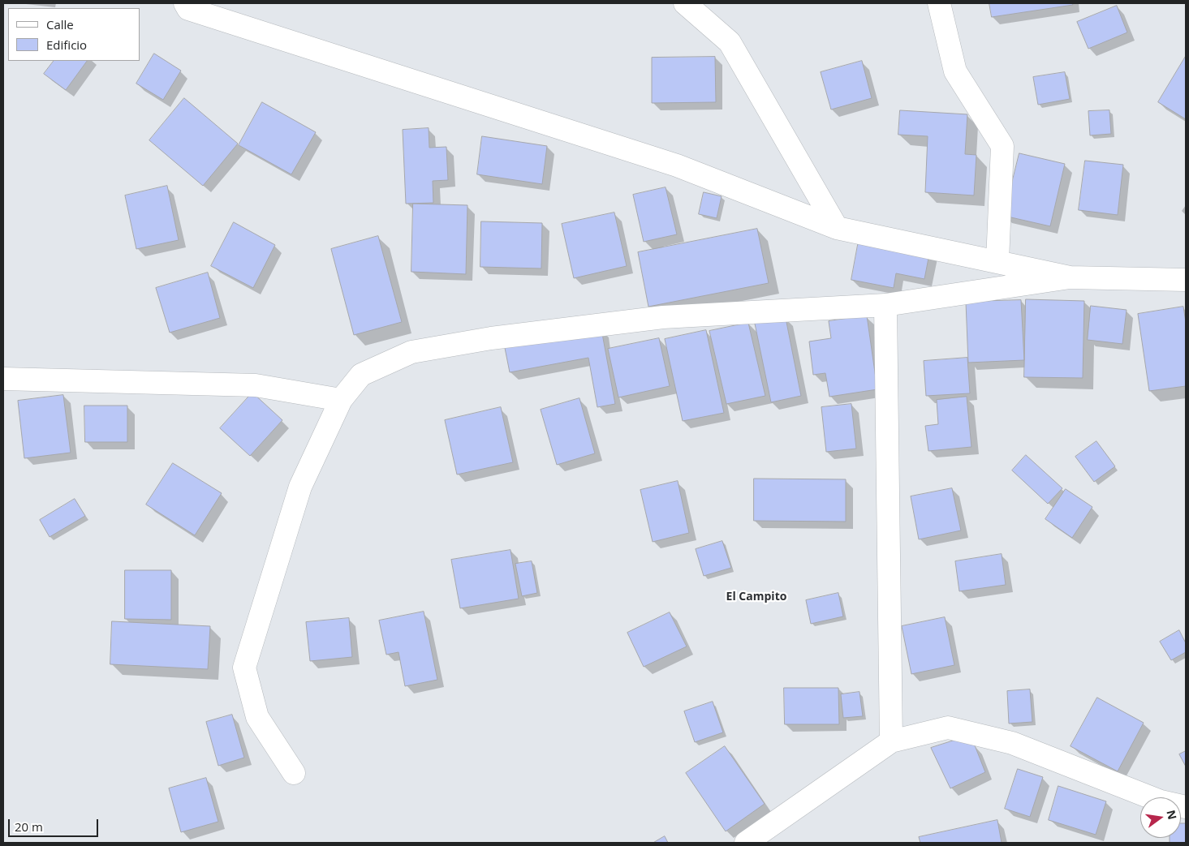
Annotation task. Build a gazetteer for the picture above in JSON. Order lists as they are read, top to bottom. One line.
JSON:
{"districts":["El Campito"],"legend":["Calle","Edificio"],"scale_bar":"20 m","north":"right"}
